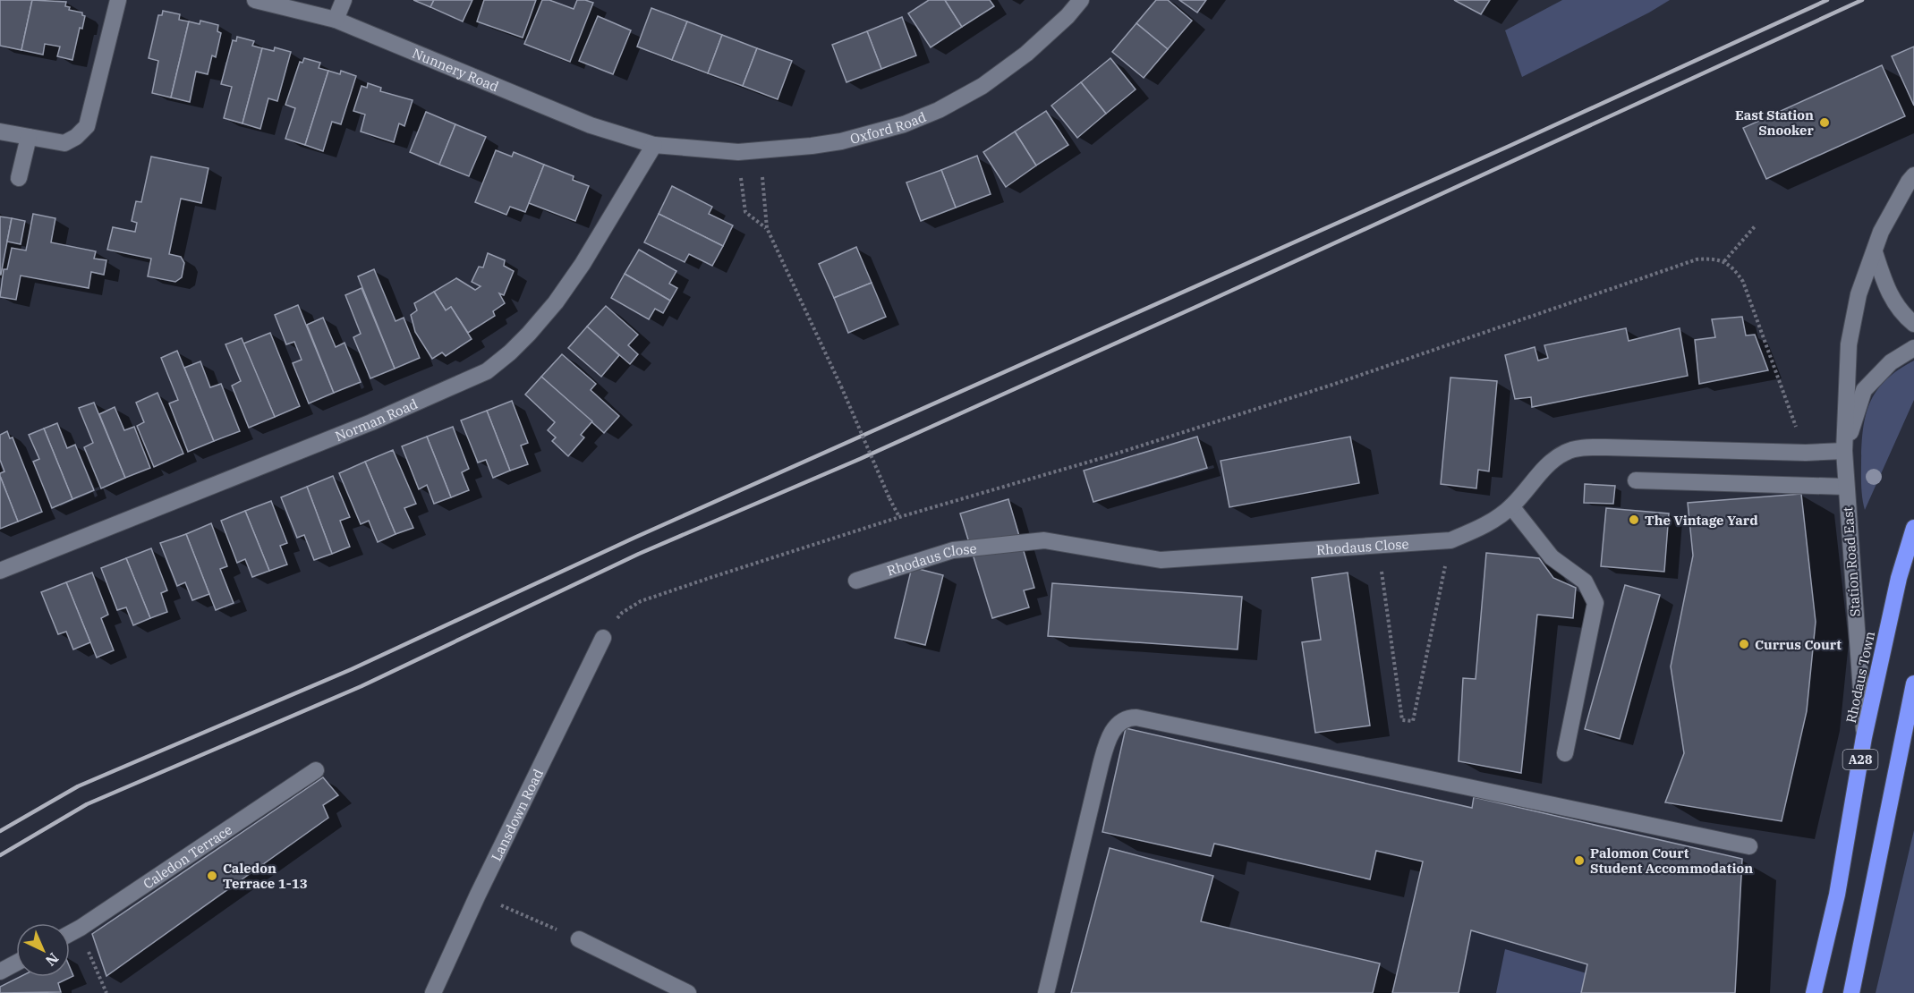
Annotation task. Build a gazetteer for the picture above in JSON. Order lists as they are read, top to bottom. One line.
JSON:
{"streets":{"highway":["Rhodaus Town","A28"],"street":["Nunnery Road","Oxford Road","Norman Road","Rhodaus Close","Station Road East","Lansdown Road","Caledon Terrace"]},"crossings":[["Nunnery Road","Oxford Road"],["Nunnery Road","Norman Road"],["Oxford Road","Norman Road"],["Rhodaus Close","Station Road East"],["Station Road East","Rhodaus Town"]],"places":["East Station Snooker","The Vintage Yard","Currus Court","Palomon Court Student Accommodation","Caledon Terrace 1-13"],"north":"bottom right"}
